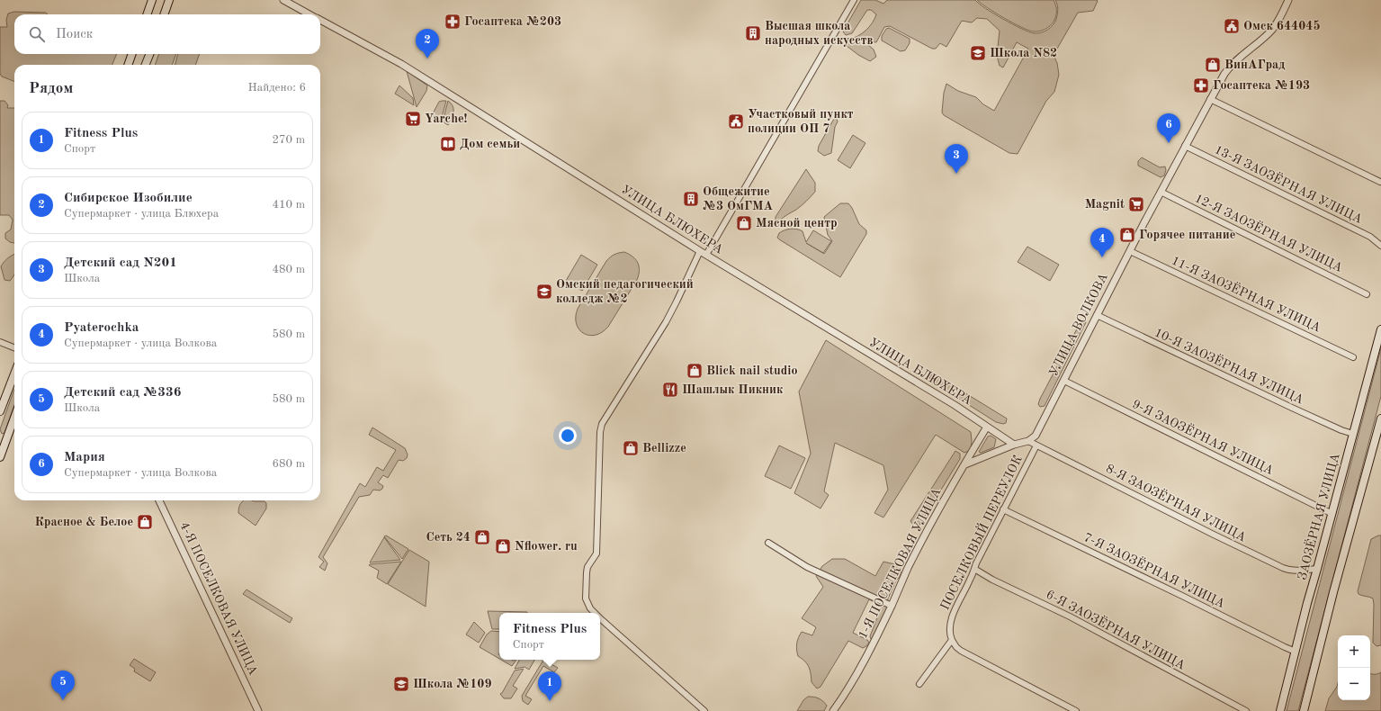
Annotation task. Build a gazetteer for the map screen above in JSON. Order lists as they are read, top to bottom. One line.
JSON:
{"streets":{"main road":["ЗАОЗЁРНАЯ УЛИЦА"],"street":["13-Я ЗАОЗЁРНАЯ УЛИЦА","УЛИЦА БЛЮХЕРА","12-Я ЗАОЗЁРНАЯ УЛИЦА","11-Я ЗАОЗЁРНАЯ УЛИЦА","УЛИЦА ВОЛКОВА","10-Я ЗАОЗЁРНАЯ УЛИЦА","9-Я ЗАОЗЁРНАЯ УЛИЦА","8-Я ЗАОЗЁРНАЯ УЛИЦА","ПОСЕЛКОВЫЙ ПЕРЕУЛОК","1-Я ПОСЕЛКОВАЯ УЛИЦА","7-Я ЗАОЗЁРНАЯ УЛИЦА","4-Я ПОСЕЛКОВАЯ УЛИЦА","6-Я ЗАОЗЁРНАЯ УЛИЦА"]},"crossings":[["13-Я ЗАОЗЁРНАЯ УЛИЦА","УЛИЦА ВОЛКОВА"],["УЛИЦА БЛЮХЕРА","1-Я ПОСЕЛКОВАЯ УЛИЦА"],["12-Я ЗАОЗЁРНАЯ УЛИЦА","УЛИЦА ВОЛКОВА"],["11-Я ЗАОЗЁРНАЯ УЛИЦА","УЛИЦА ВОЛКОВА"],["УЛИЦА ВОЛКОВА","10-Я ЗАОЗЁРНАЯ УЛИЦА"],["УЛИЦА ВОЛКОВА","9-Я ЗАОЗЁРНАЯ УЛИЦА"],["УЛИЦА ВОЛКОВА","8-Я ЗАОЗЁРНАЯ УЛИЦА"],["10-Я ЗАОЗЁРНАЯ УЛИЦА","ЗАОЗЁРНАЯ УЛИЦА"],["9-Я ЗАОЗЁРНАЯ УЛИЦА","ЗАОЗЁРНАЯ УЛИЦА"],["8-Я ЗАОЗЁРНАЯ УЛИЦА","ЗАОЗЁРНАЯ УЛИЦА"],["8-Я ЗАОЗЁРНАЯ УЛИЦА","ПОСЕЛКОВЫЙ ПЕРЕУЛОК"],["ЗАОЗЁРНАЯ УЛИЦА","7-Я ЗАОЗЁРНАЯ УЛИЦА"],["ПОСЕЛКОВЫЙ ПЕРЕУЛОК","7-Я ЗАОЗЁРНАЯ УЛИЦА"],["ПОСЕЛКОВЫЙ ПЕРЕУЛОК","6-Я ЗАОЗЁРНАЯ УЛИЦА"]],"places":{"pharmacy":["Госаптека №203","Госаптека №193"],"public building":["Омск 644045","Участковый пункт полиции ОП 7"],"building":["Высшая школа народных искусств","Общежитие №3 ОмГМА"],"school or university":["Школа N82","Омский педагогический колледж №2","Школа №109"],"shop":["ВинАГрад","Мясной центр","Горячее питание","Blick nail studio","Bellizze","Красное & Белое","Сеть 24","Nflower. ru"],"supermarket":["Yarche!","Magnit"],"library":["Дом семьи"],"restaurant":["Шашлык Пикник"]},"page":{"search":"Поиск","pins":["2","6","3","4","5","1"],"heading":["Рядом","Найдено: 6"],"list":[{"mark":"1","name":"Fitness Plus","note":"Спорт","value":"270 m"},{"mark":"2","name":"Сибирское Изобилие","note":"Супермаркет · улица Блюхера","value":"410 m"},{"mark":"3","name":"Детский сад N201","note":"Школа","value":"480 m"},{"mark":"4","name":"Pyaterochka","note":"Супермаркет · улица Волкова","value":"580 m"},{"mark":"5","name":"Детский сад №336","note":"Школа","value":"580 m"},{"mark":"6","name":"Мария","note":"Супермаркет · улица Волкова","value":"680 m"}],"popup":["Fitness Plus","Спорт"],"map_buttons":["+","−"]}}
